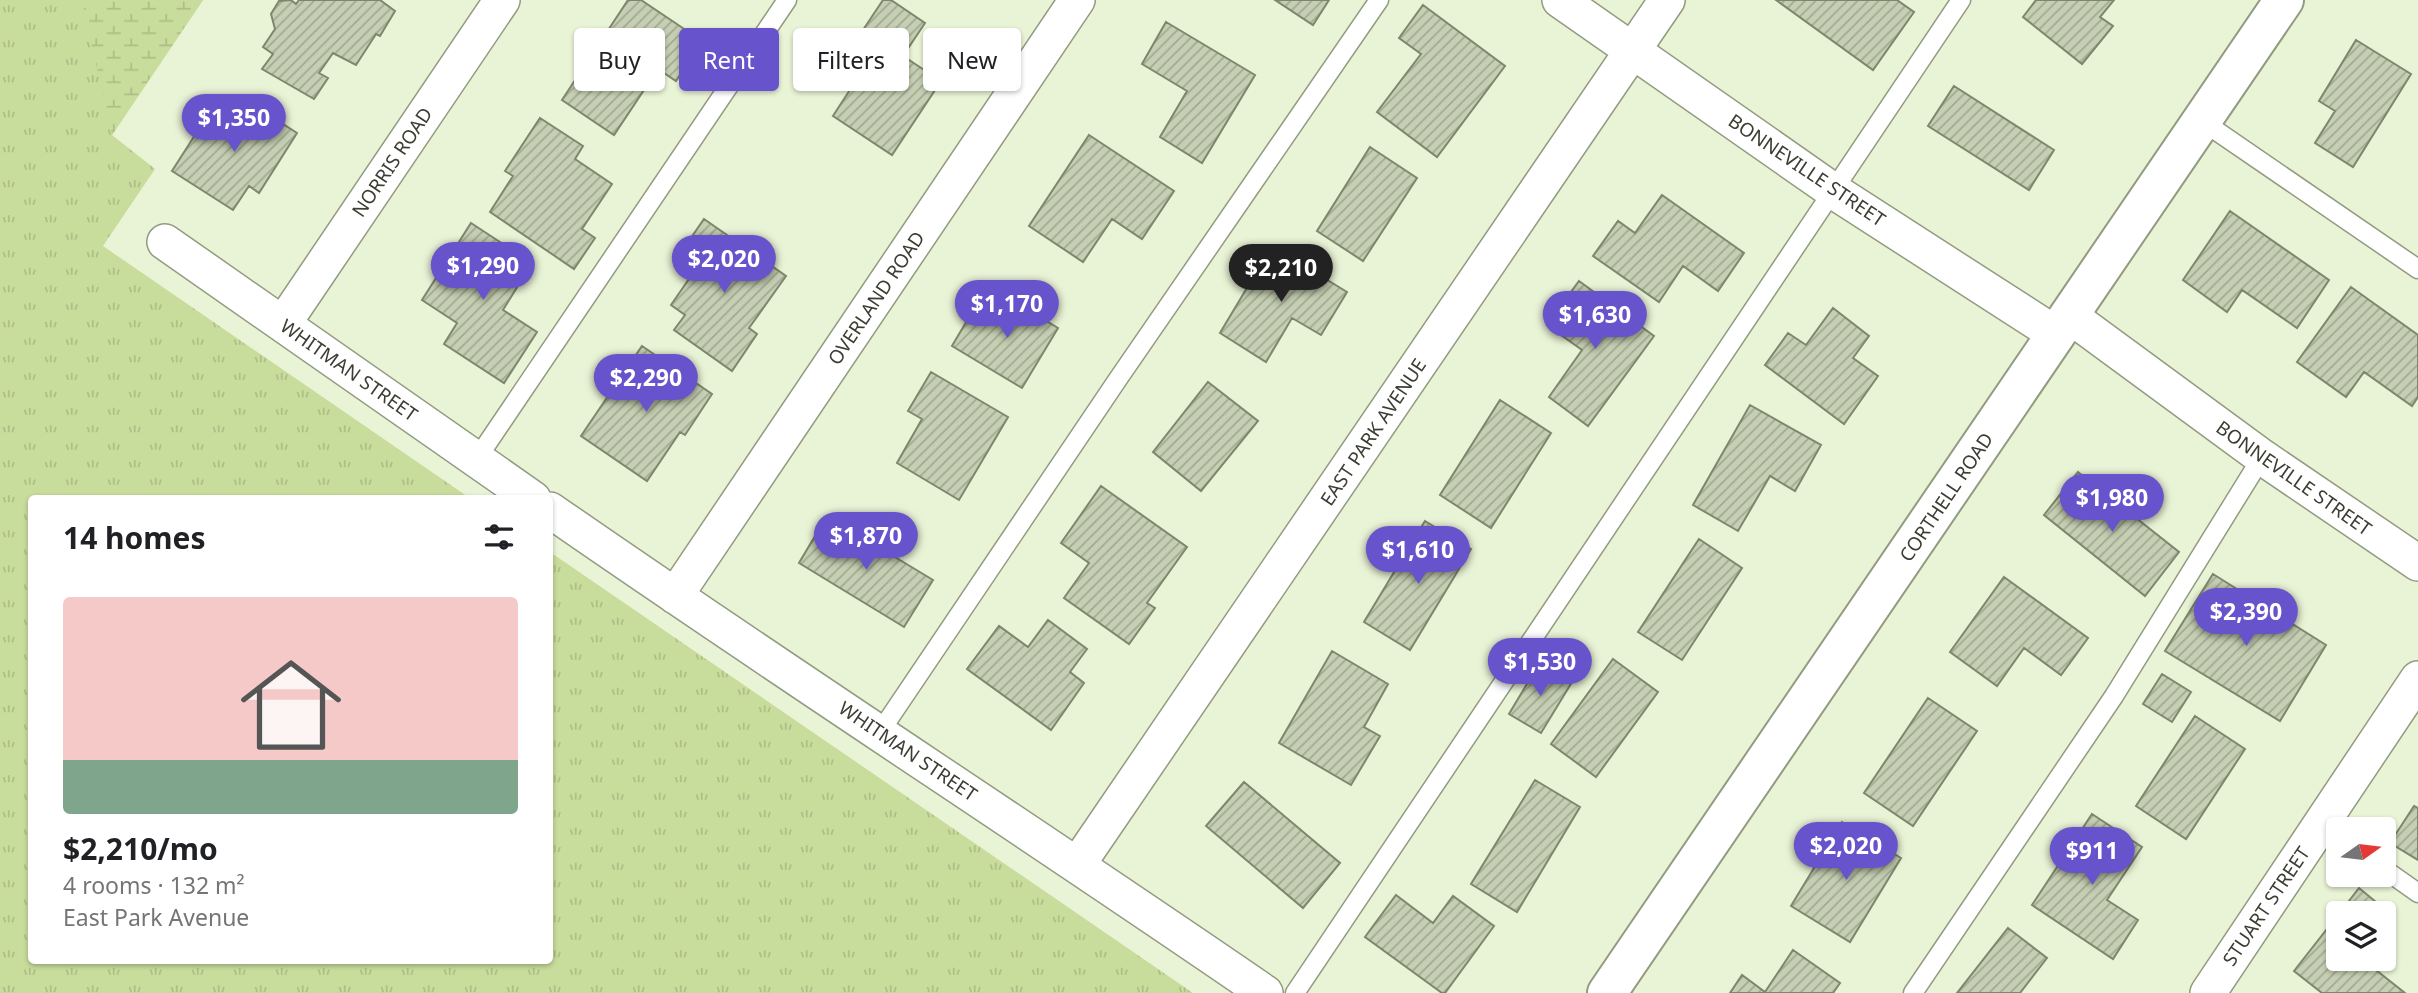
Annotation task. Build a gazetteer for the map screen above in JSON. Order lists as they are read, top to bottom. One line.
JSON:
{"streets":{"street":["NORRIS ROAD","BONNEVILLE STREET","OVERLAND ROAD","WHITMAN STREET","EAST PARK AVENUE","CORTHELL ROAD","STUART STREET"]},"crossings":[["NORRIS ROAD","WHITMAN STREET"],["BONNEVILLE STREET","EAST PARK AVENUE"],["BONNEVILLE STREET","CORTHELL ROAD"],["OVERLAND ROAD","WHITMAN STREET"],["WHITMAN STREET","EAST PARK AVENUE"]],"north":"right","page":{"chip":["Buy","Rent","Filters","New"],"price":["$1,350","$2,020","$1,290","$2,210","$1,170","$1,630","$2,290","$1,980","$1,870","$1,610","$2,390","$1,530","$2,020","$911"],"heading":"14 homes","list":[{"name":"$2,210/mo","note":"4 rooms · 132 m² · East Park Avenue"}]}}
